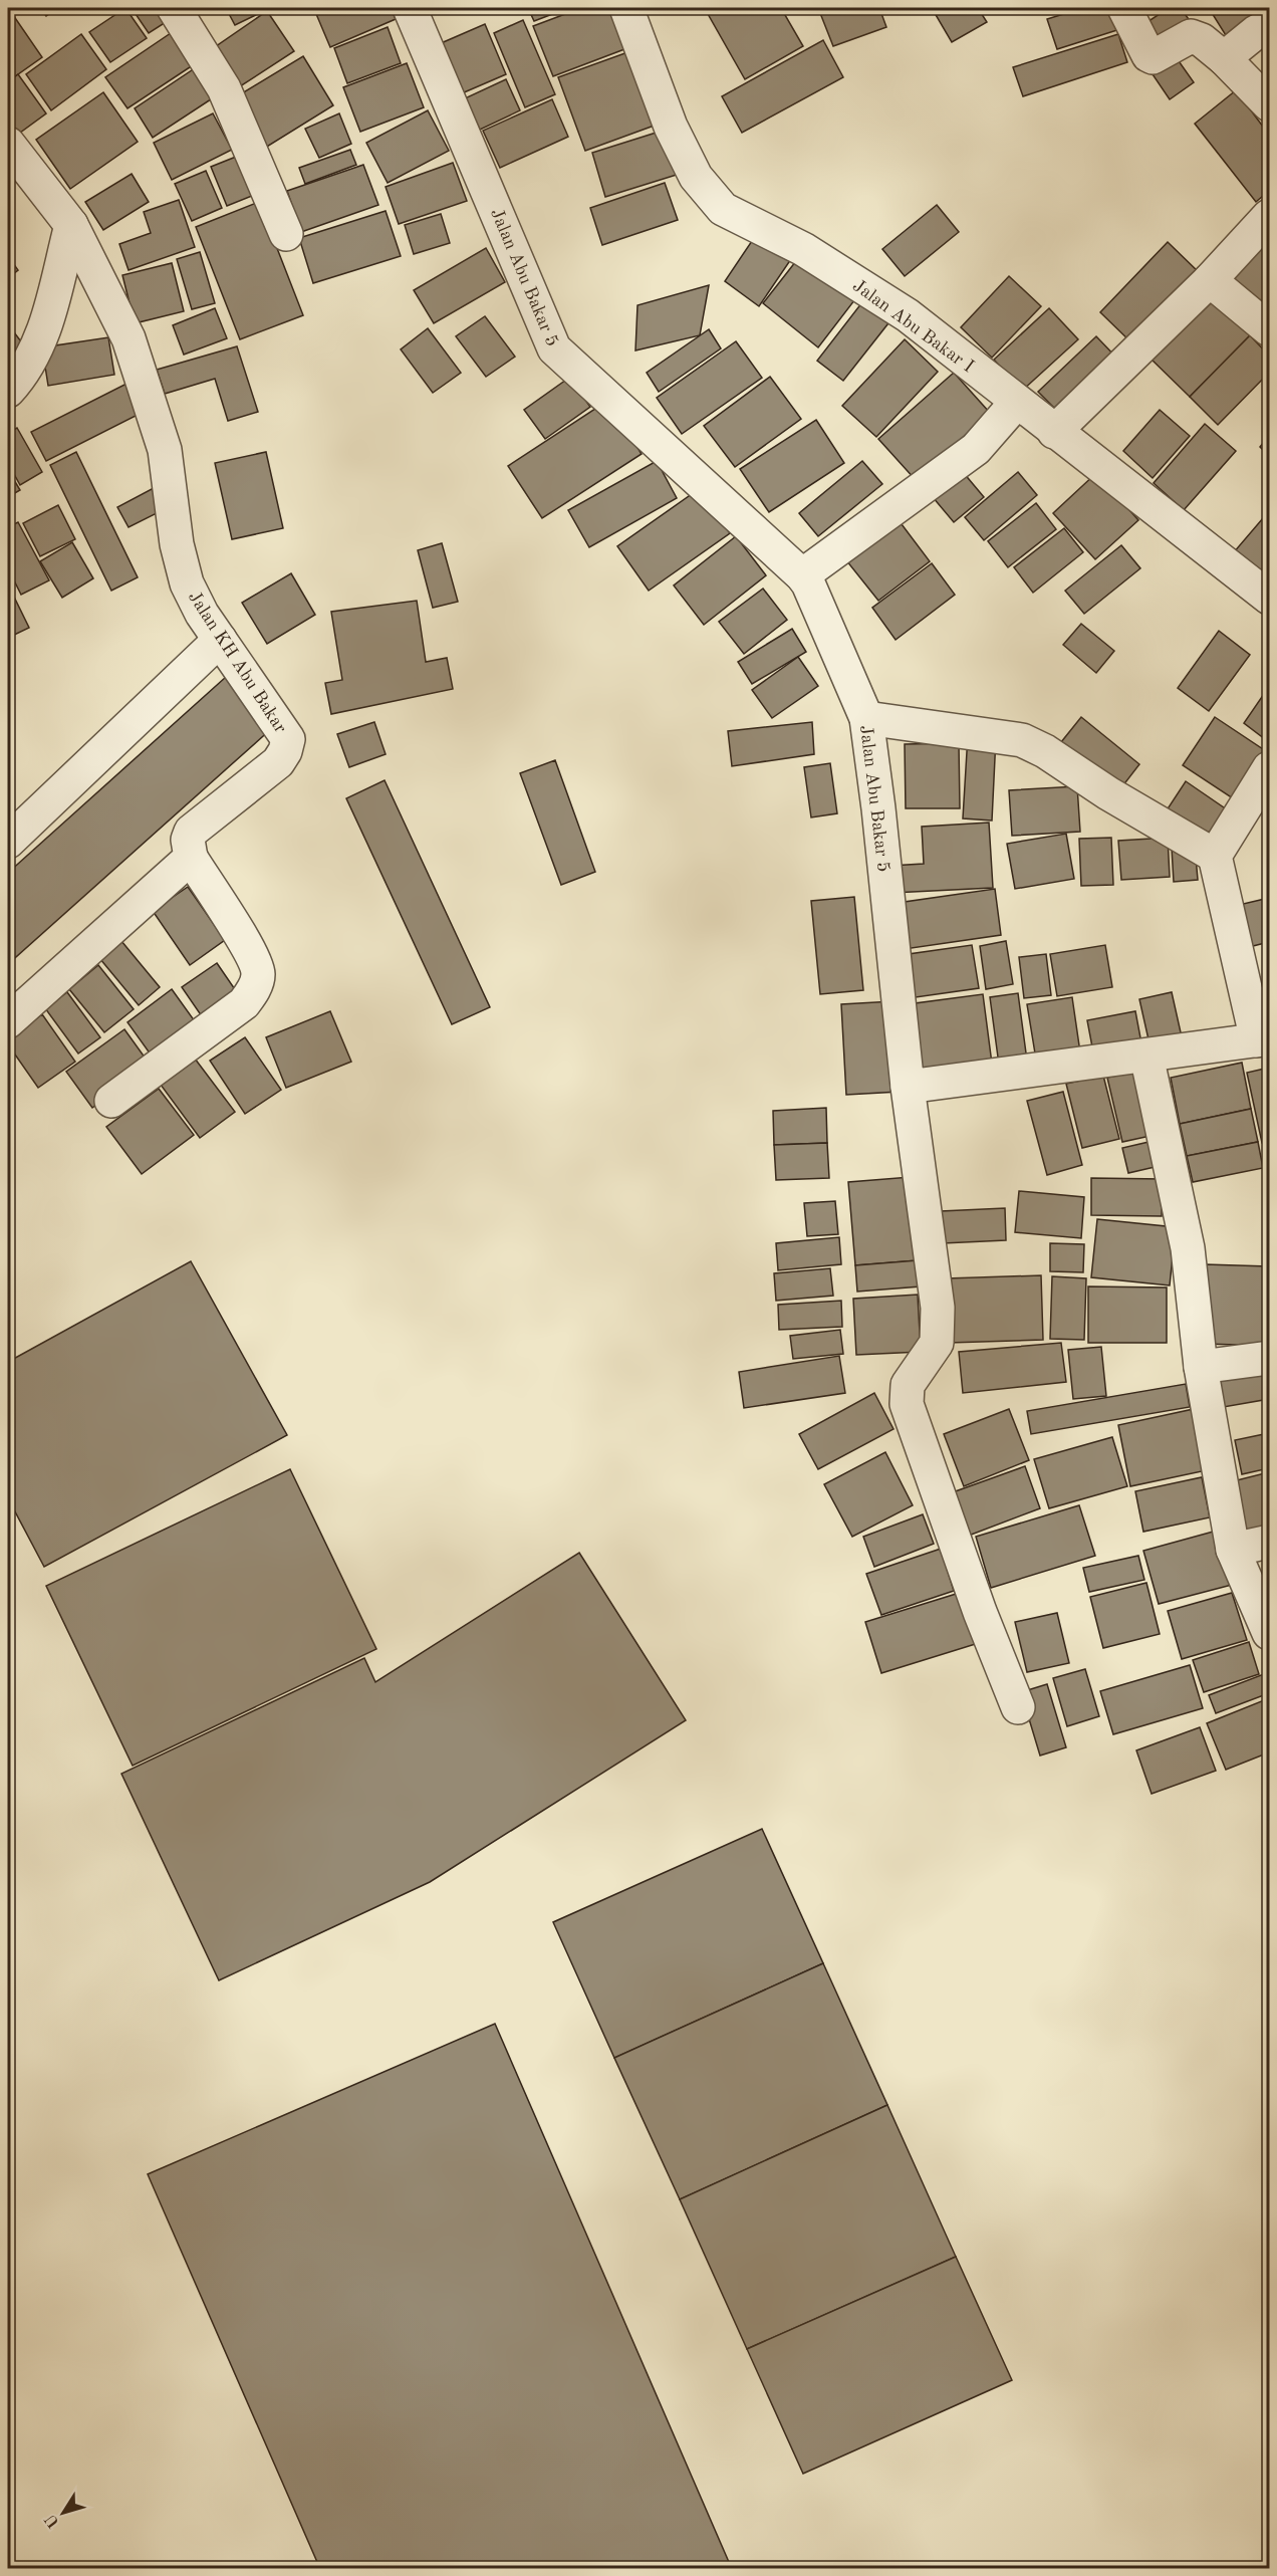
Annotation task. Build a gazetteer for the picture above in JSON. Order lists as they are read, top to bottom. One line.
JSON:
{"streets":{"street":["Jalan Abu Bakar 5","Jalan Abu Bakar I","Jalan KH Abu Bakar"]},"north":"bottom left"}
